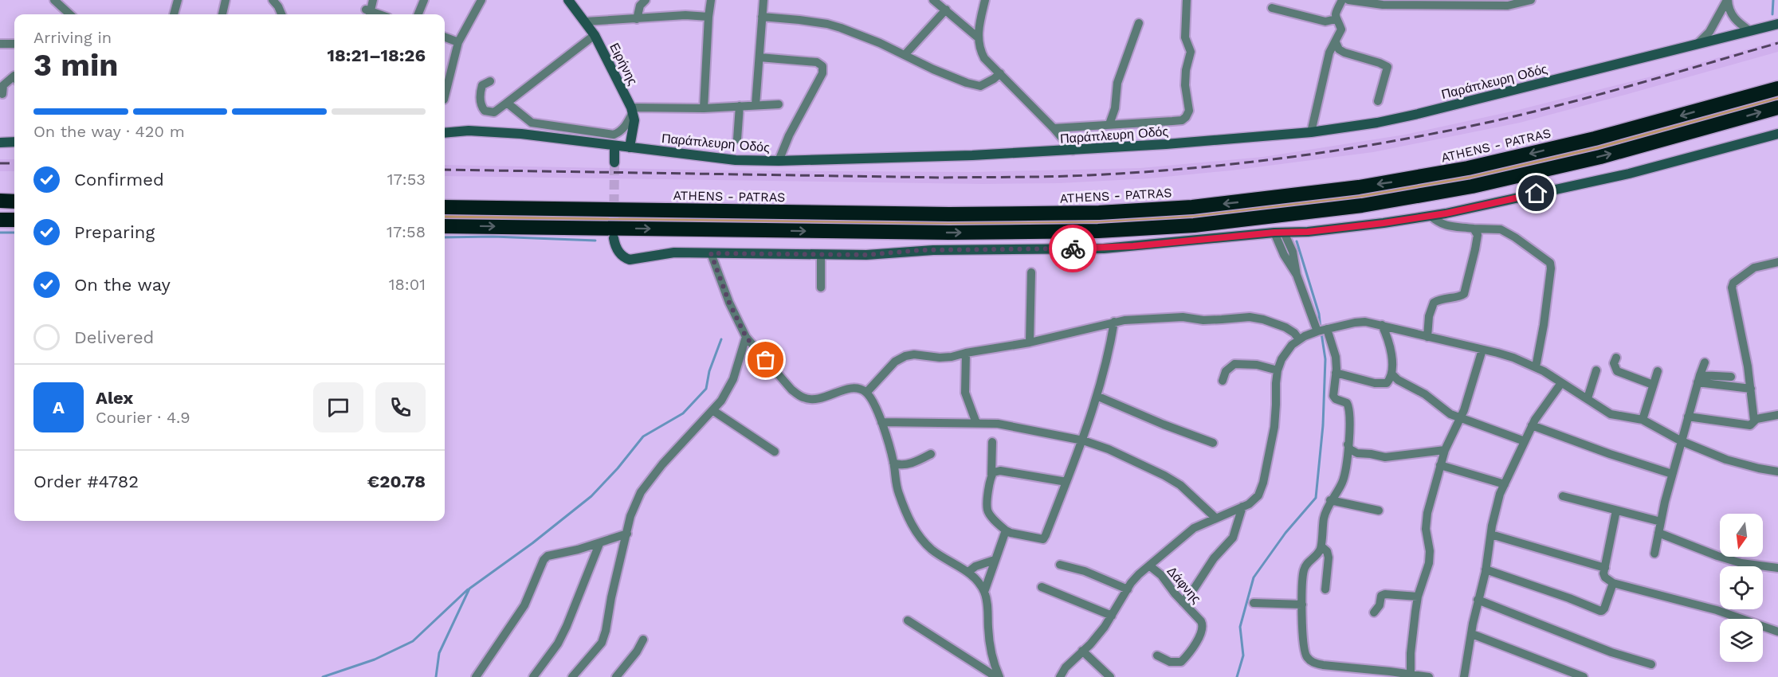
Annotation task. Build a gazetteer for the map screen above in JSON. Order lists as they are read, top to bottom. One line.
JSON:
{"streets":{"highway":["ATHENS - PATRAS"],"main road":["Ειρήνης","Παράπλευρη Οδός"],"street":["Δάφνης"]},"crossings":[["Ειρήνης","Παράπλευρη Οδός"]],"north":"bottom","page":{"heading":["3 min","Arriving in","18:21–18:26"],"panel":["Alex","Courier · 4.9","Order #4782","€20.78"],"bar":"On the way · 420 m","list":[["Confirmed","17:53"],["Preparing","17:58"],["On the way","18:01"],"Delivered"],"round":"A"}}
